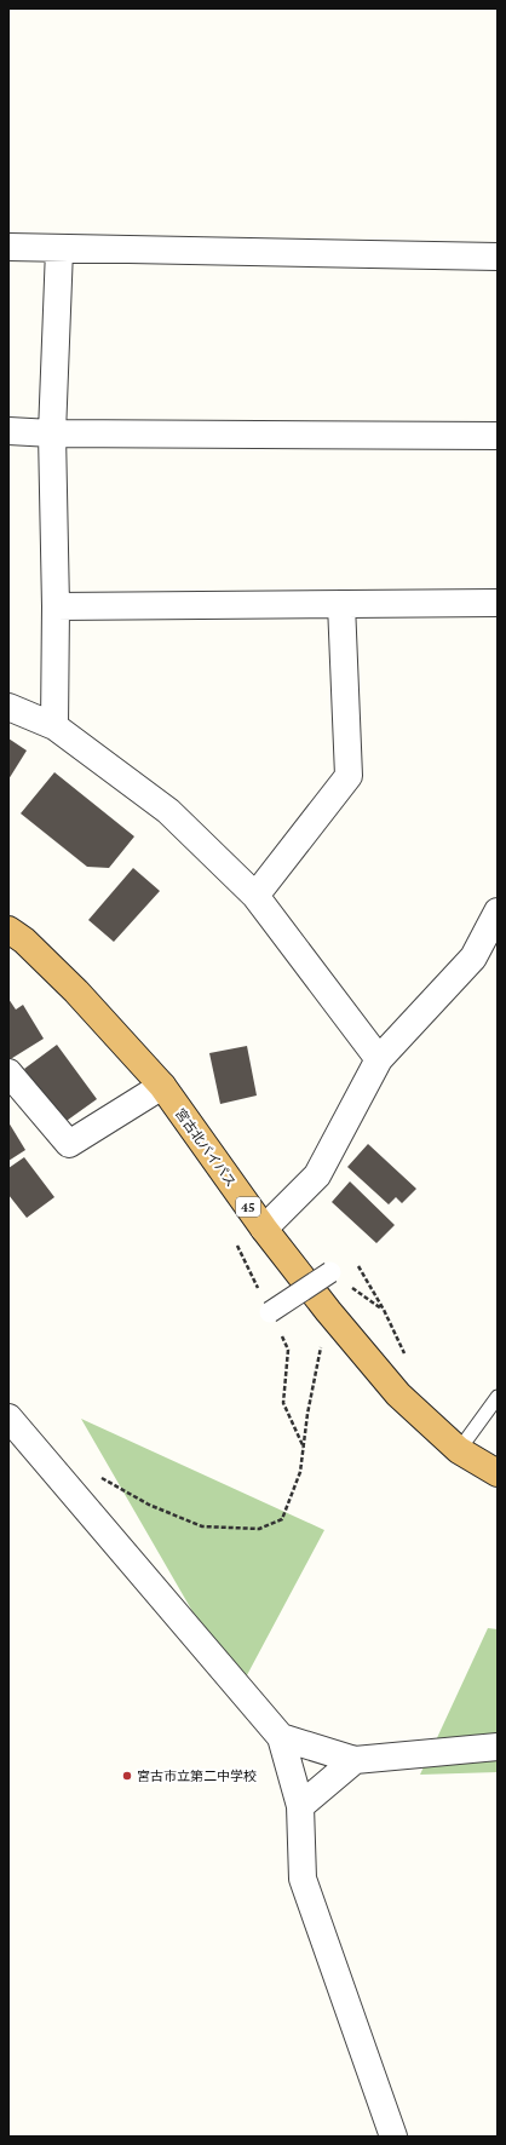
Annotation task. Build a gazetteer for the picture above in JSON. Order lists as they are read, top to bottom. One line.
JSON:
{"streets":{"highway":["宮古北バイパス","45"]},"places":["宮古市立第二中学校"]}
